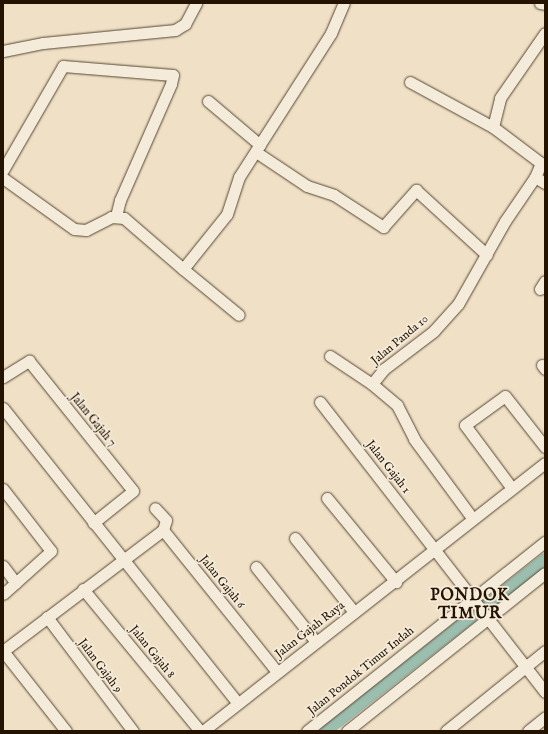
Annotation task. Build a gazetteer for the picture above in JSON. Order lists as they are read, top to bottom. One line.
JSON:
{"streets":{"street":["Jalan Panda 10","Jalan Gajah 7","Jalan Gajah 1","Jalan Gajah 6","Jalan Gajah Raya","Jalan Gajah 8","Jalan Gajah 9","Jalan Pondok Timur Indah"]},"crossings":[["Jalan Panda 10","Jalan Gajah Raya"],["Jalan Gajah 1","Jalan Gajah Raya"],["Jalan Gajah 1","Jalan Pondok Timur Indah"],["Jalan Gajah 6","Jalan Gajah Raya"]],"districts":["PONDOK TIMUR"]}
